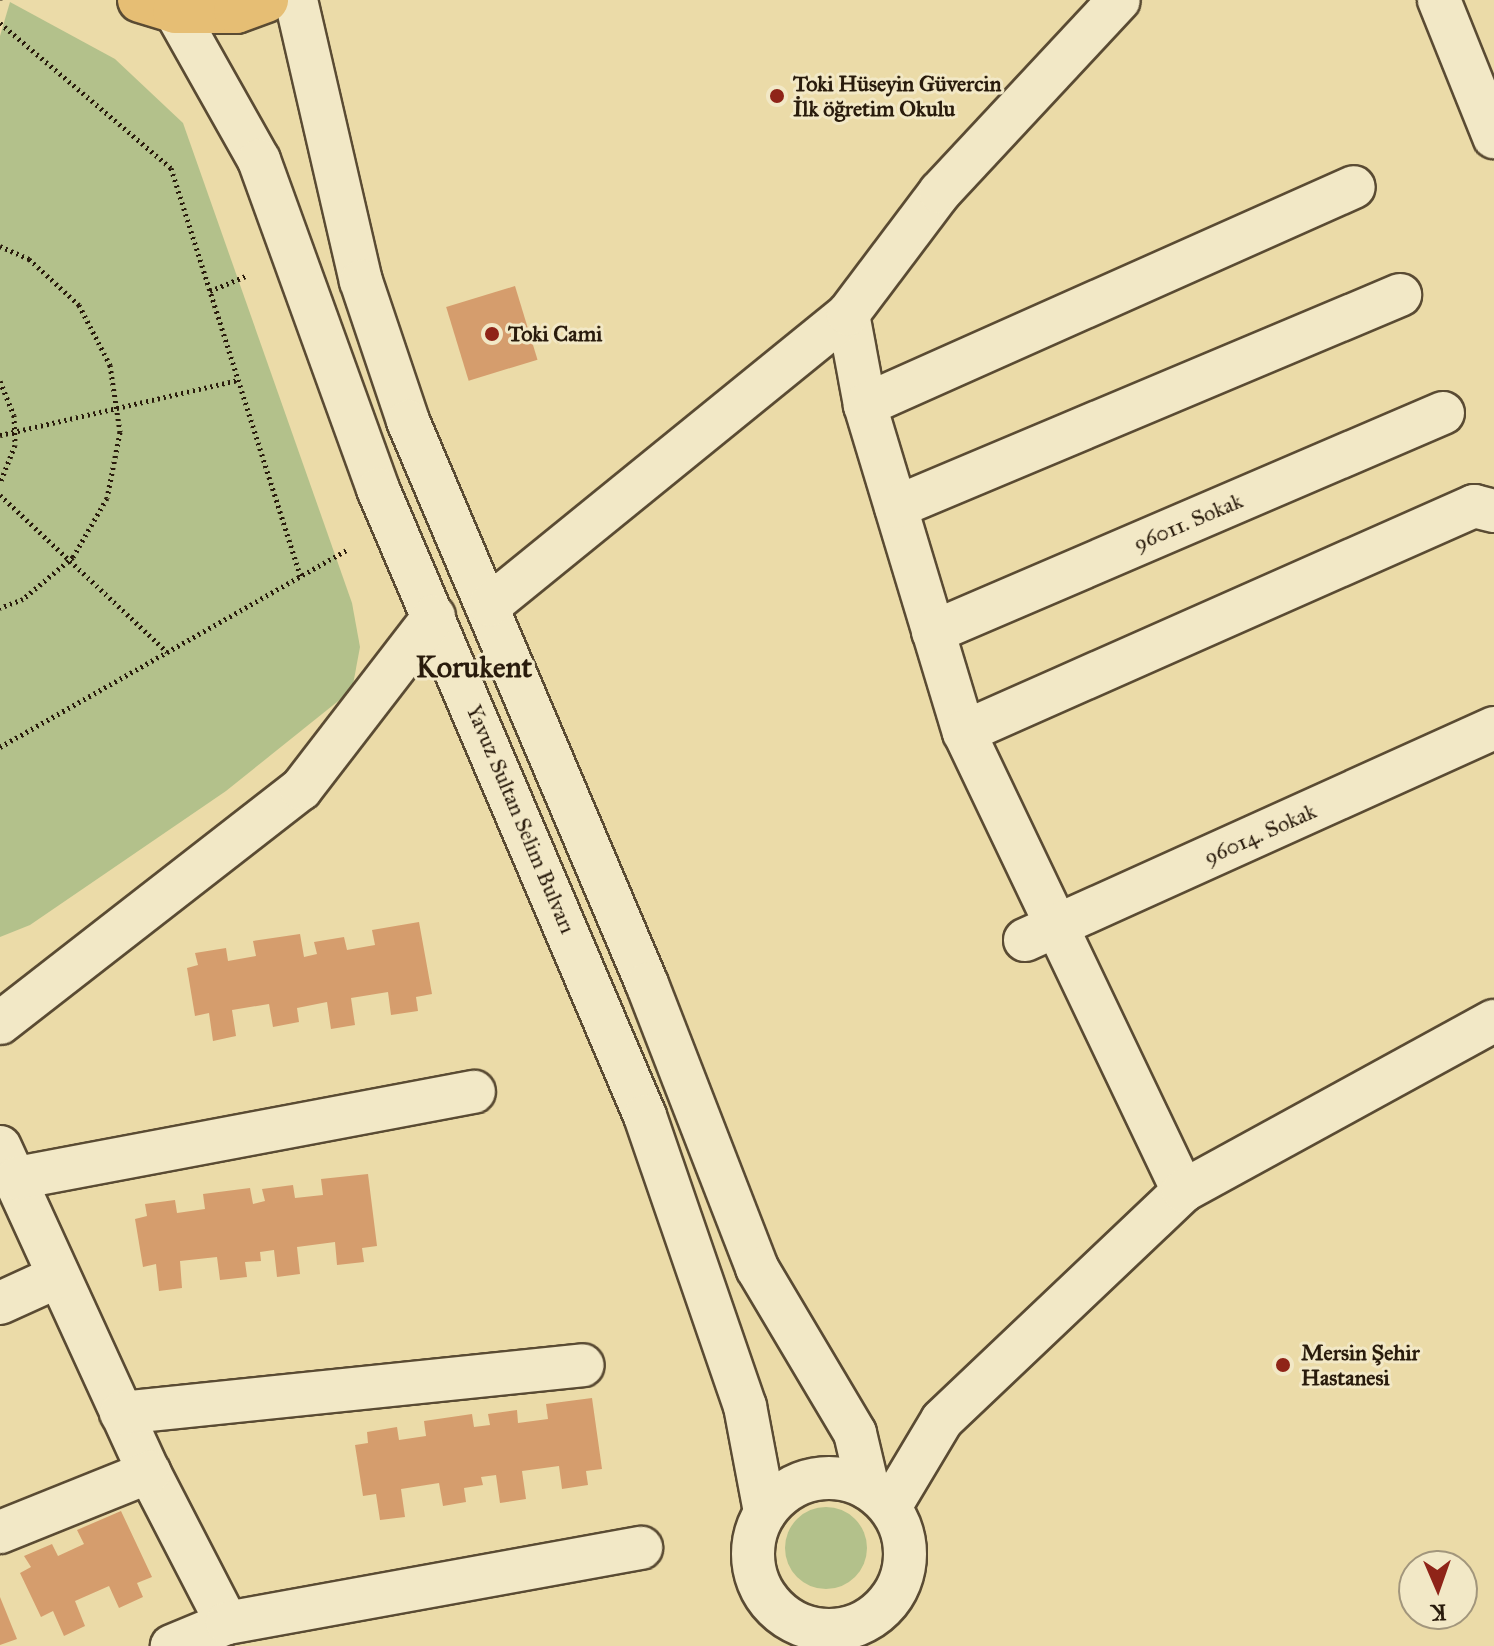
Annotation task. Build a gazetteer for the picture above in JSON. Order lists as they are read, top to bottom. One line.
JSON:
{"streets":{"street":["96011. Sokak","Yavuz Sultan Selim Bulvarı","96014. Sokak"]},"districts":["Korukent"],"places":["Toki Hüseyin Güvercin İlk öğretim Okulu","Toki Cami","Mersin Şehir Hastanesi"],"north":"bottom"}
